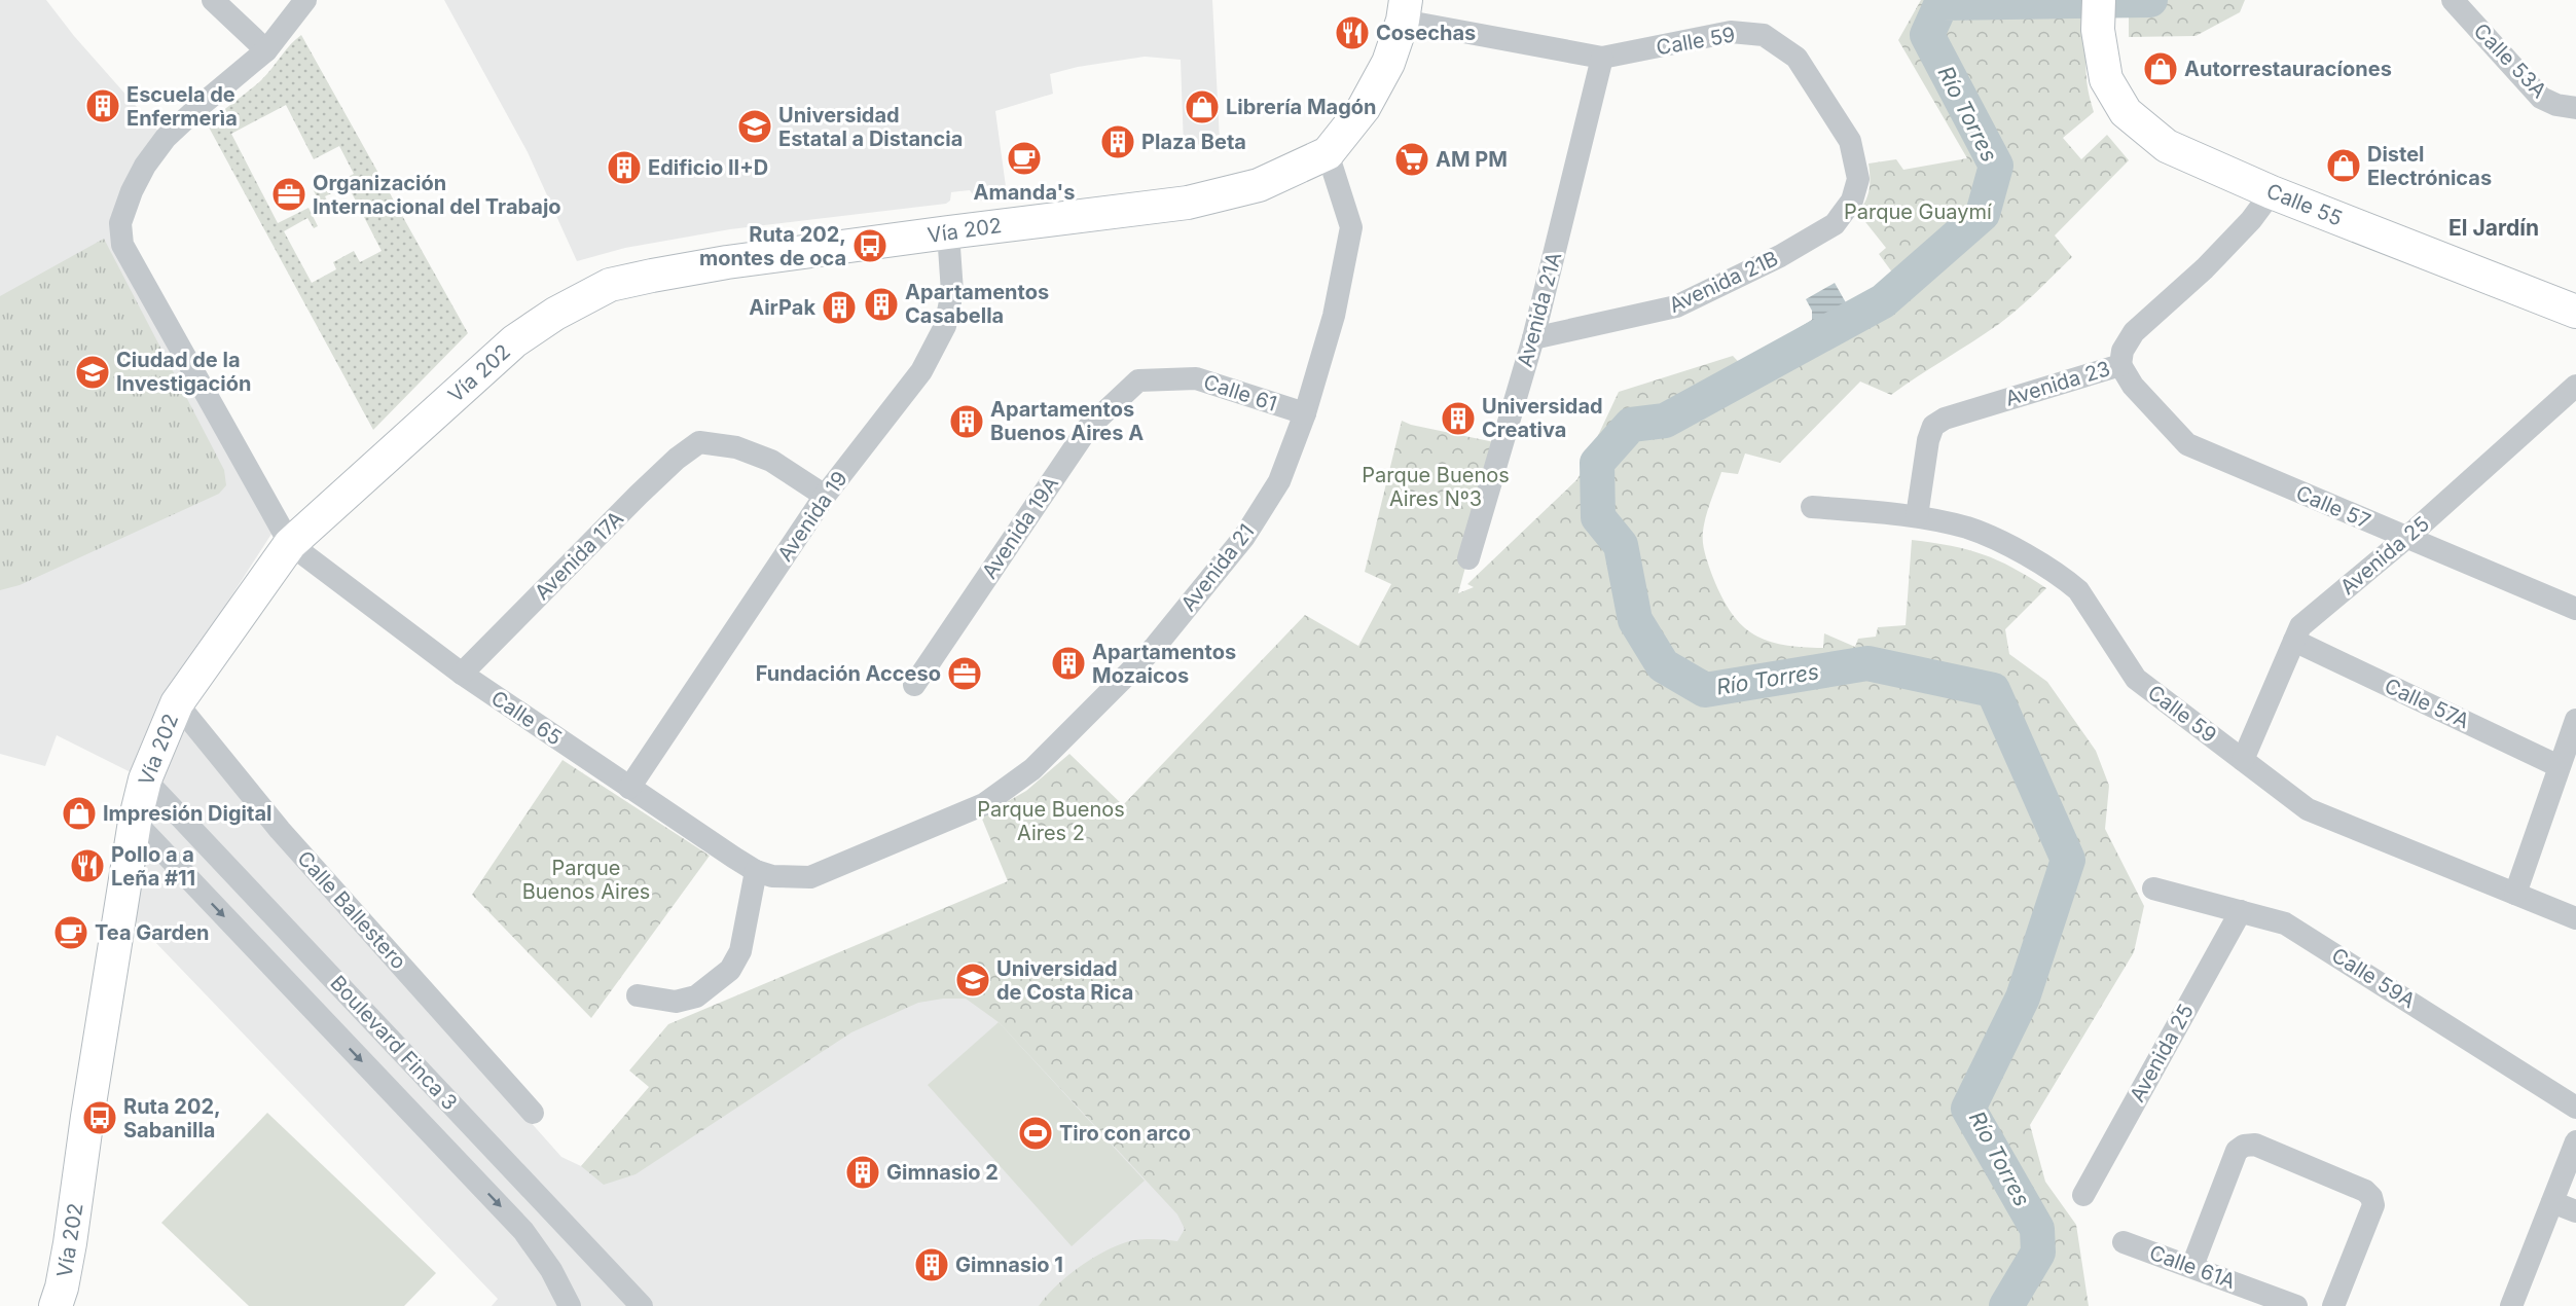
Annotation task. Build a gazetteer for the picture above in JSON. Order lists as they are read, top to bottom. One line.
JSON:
{"streets":{"main road":["Calle 55","Vía 202"],"street":["Calle 59","Calle 53A","Avenida 21B","Avenida 21A","Avenida 23","Calle 61","Calle 57","Avenida 19","Avenida 19A","Avenida 17A","Avenida 25","Avenida 21","Calle 57A","Calle 65","Calle Ballestero","Calle 59A","Boulevard Finca 3","Calle 61A"]},"crossings":[["Calle 59","Vía 202"],["Calle 59","Avenida 21B"],["Calle 59","Avenida 21A"],["Calle 59","Avenida 23"],["Calle 59","Avenida 25"],["Calle 55","Avenida 23"],["Vía 202","Avenida 19"],["Vía 202","Avenida 21"],["Vía 202","Calle 65"],["Vía 202","Calle Ballestero"],["Vía 202","Boulevard Finca 3"],["Avenida 21B","Avenida 21A"],["Avenida 23","Calle 57"],["Calle 61","Avenida 19A"],["Calle 61","Avenida 21"],["Calle 57","Avenida 25"],["Avenida 19","Avenida 17A"],["Avenida 19","Calle 65"],["Avenida 17A","Calle 65"],["Avenida 25","Calle 57A"],["Avenida 25","Calle 59A"],["Avenida 21","Calle 65"]],"districts":["El Jardín"],"water":["Río Torres"],"parks":["Parque Guaymí","Parque Buenos Aires Nº3","Parque Buenos Aires 2","Parque Buenos Aires"],"places":{"restaurant":["Cosechas","Pollo a a Leña #11"],"shop":["Autorrestauracíones","Librería Magón","Distel Electrónicas","Impresión Digital"],"building":["Escuela de Enfermerìa","Plaza Beta","Edificio II+D","Apartamentos Casabella","AirPak","Universidad Creativa","Apartamentos Buenos Aires A","Apartamentos Mozaicos","Gimnasio 2","Gimnasio 1"],"school or university":["Universidad Estatal a Distancia","Ciudad de la Investigación","Universidad de Costa Rica"],"cafe":["Amanda's","Tea Garden"],"supermarket":["AM PM"],"office":["Organización Internacional del Trabajo","Fundación Acceso"],"bus stop":["Ruta 202, montes de oca","Ruta 202, Sabanilla"],"sports":["Tiro con arco"]}}
